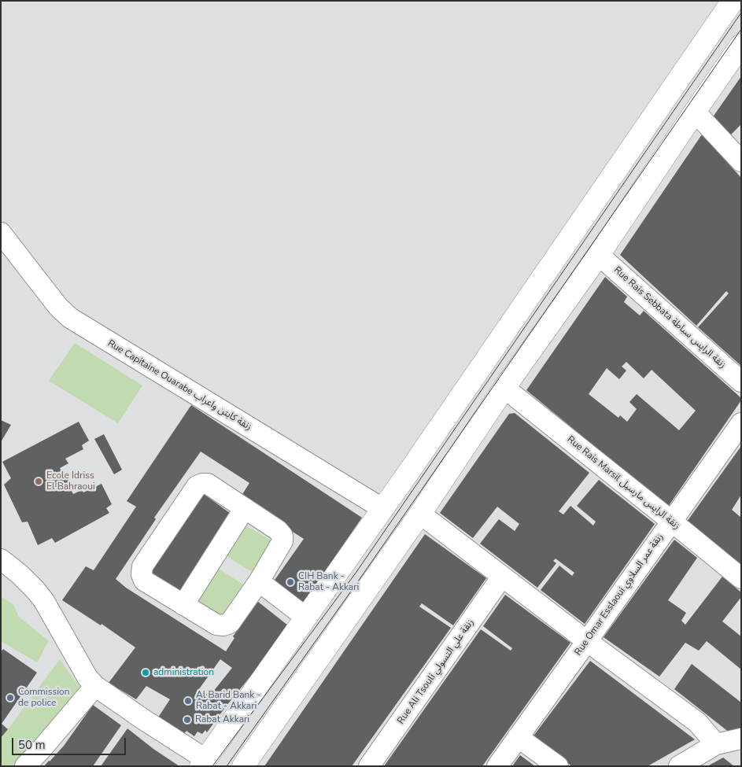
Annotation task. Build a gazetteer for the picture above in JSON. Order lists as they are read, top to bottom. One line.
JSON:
{"streets":{"street":["Rue Rais Sebbata زنقة الرايس سباطة","Rue Capitaine Ouarabe زنقة كابتن واعراب","Rue Rais Marsil زنقة الرايس مارسيل","Rue Omar Esslaoui زنقة عمر السلاوي","Rue Ali Tsouli زنقة علي التسولي"]},"crossings":[["Rue Rais Marsil زنقة الرايس مارسيل","Rue Omar Esslaoui زنقة عمر السلاوي"]],"places":["Ecole Idriss El Bahraoui","CIH Bank - Rabat - Akkari","administration","Commission de police","Al Barid Bank - Rabat - Akkari","Rabat Akkari"],"scale_bar":"50 m"}
